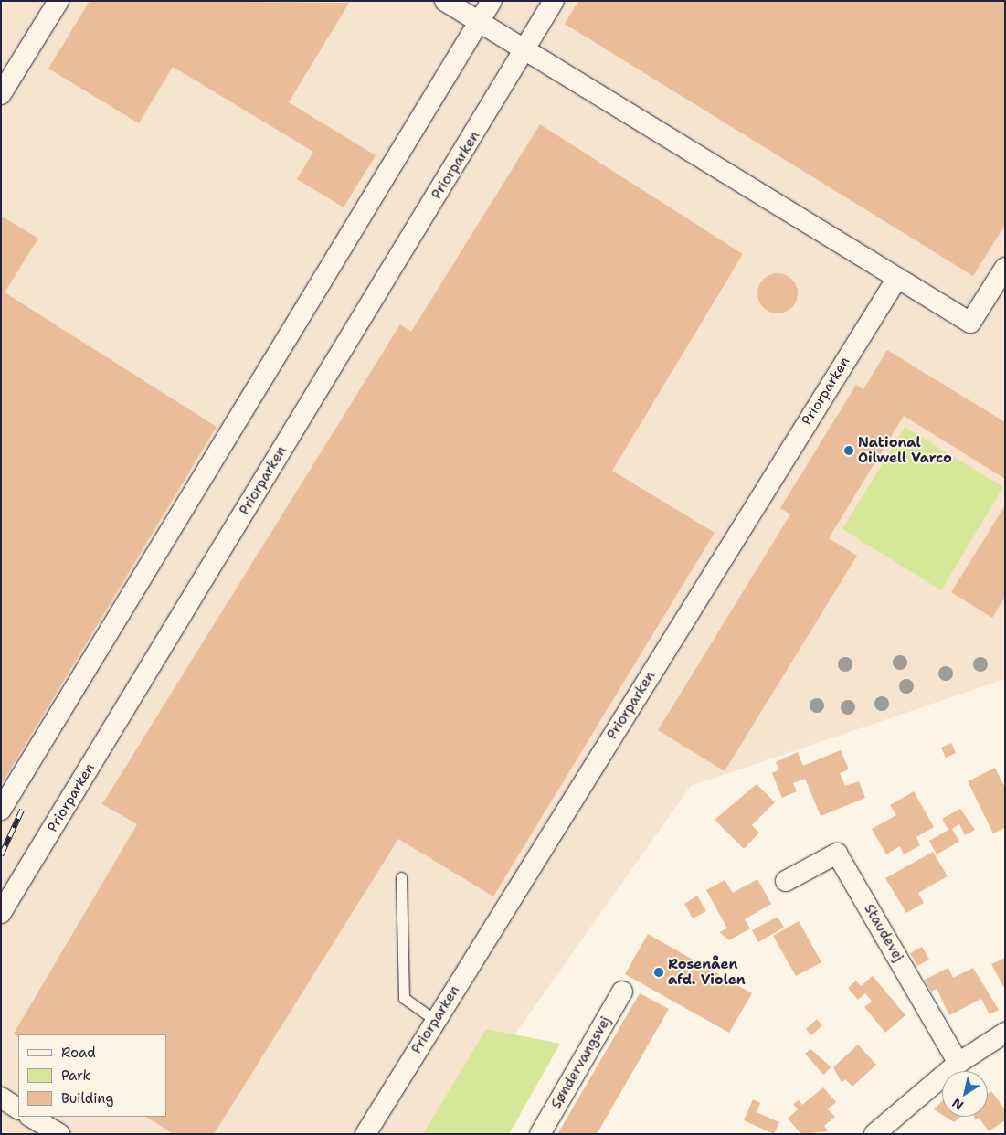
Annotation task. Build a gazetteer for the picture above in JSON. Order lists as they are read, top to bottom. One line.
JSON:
{"streets":{"street":["Priorparken","Staudevej","Søndervangsvej"]},"places":["National Oilwell Varco","Rosenåen afd. Violen"],"legend":["Road","Park","Building"],"north":"bottom left"}
